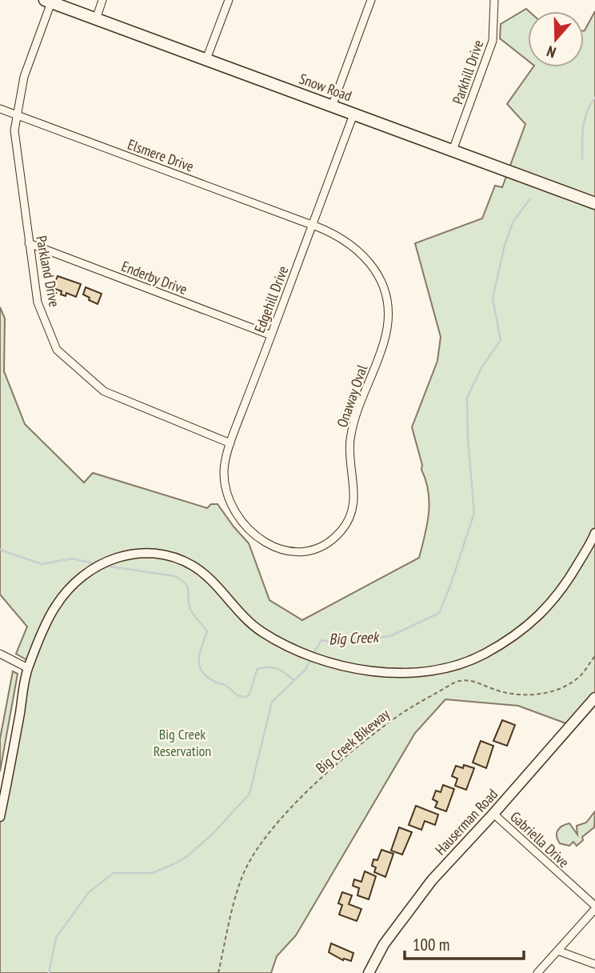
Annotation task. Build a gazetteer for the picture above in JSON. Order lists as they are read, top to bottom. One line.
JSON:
{"streets":{"main road":["Snow Road","Hauserman Road"],"street":["Parkhill Drive","Elsmere Drive","Parkland Drive","Enderby Drive","Edgehill Drive","Onaway Oval","Gabriella Drive"],"path":["Big Creek Bikeway"]},"crossings":[["Parkhill Drive","Snow Road"],["Snow Road","Parkland Drive"],["Snow Road","Edgehill Drive"],["Elsmere Drive","Parkland Drive"],["Elsmere Drive","Edgehill Drive"],["Elsmere Drive","Onaway Oval"],["Parkland Drive","Enderby Drive"],["Parkland Drive","Edgehill Drive"],["Enderby Drive","Edgehill Drive"],["Edgehill Drive","Onaway Oval"],["Hauserman Road","Gabriella Drive"]],"water":["Big Creek"],"parks":["Big Creek Reservation"],"scale_bar":"100 m","north":"bottom"}
